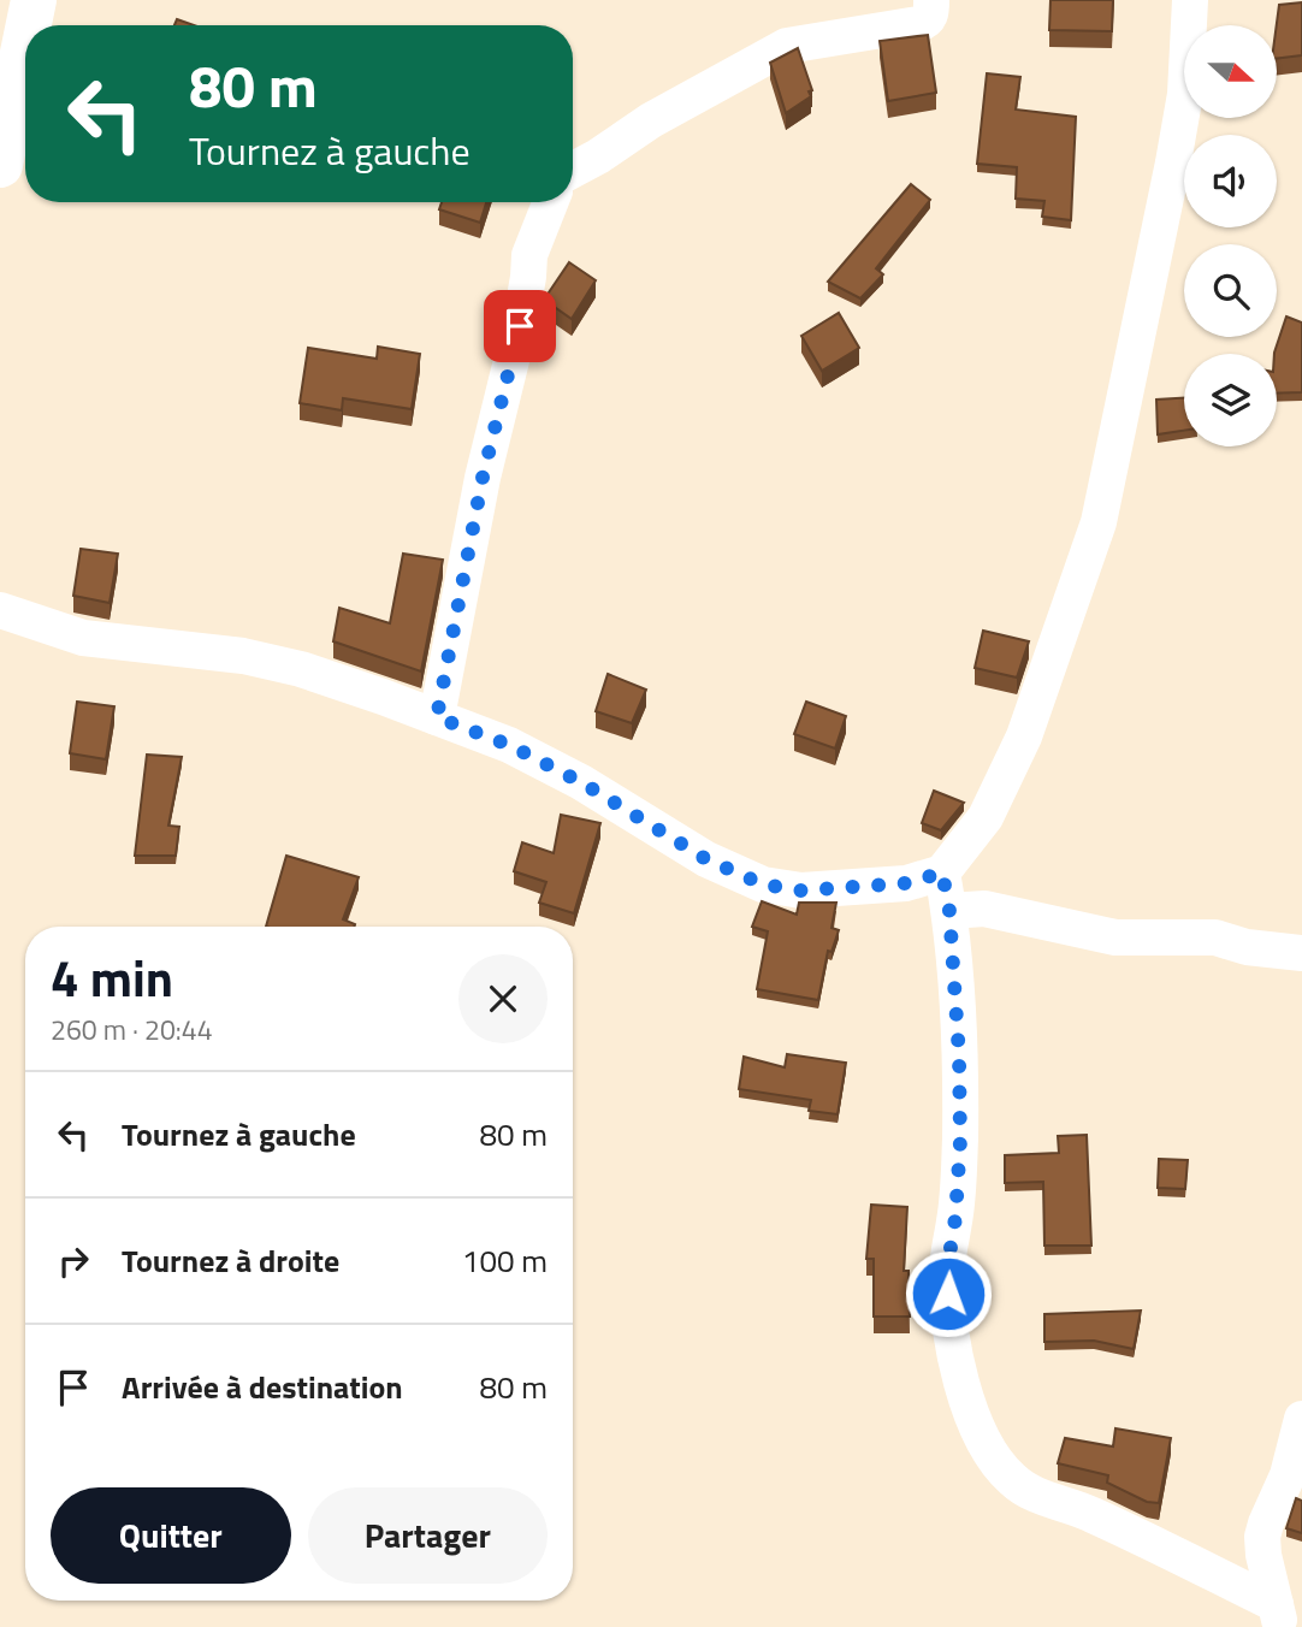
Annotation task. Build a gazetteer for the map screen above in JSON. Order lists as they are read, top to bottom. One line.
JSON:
{"north":"right","page":{"turn":["80 m","Tournez à gauche"],"heading":["4 min","260 m · 20:44"],"list":[{"name":"Tournez à gauche","value":"80 m"},{"name":"Tournez à droite","value":"100 m"},{"name":"Arrivée à destination","value":"80 m"}],"buttons":["Quitter","Partager"]}}
